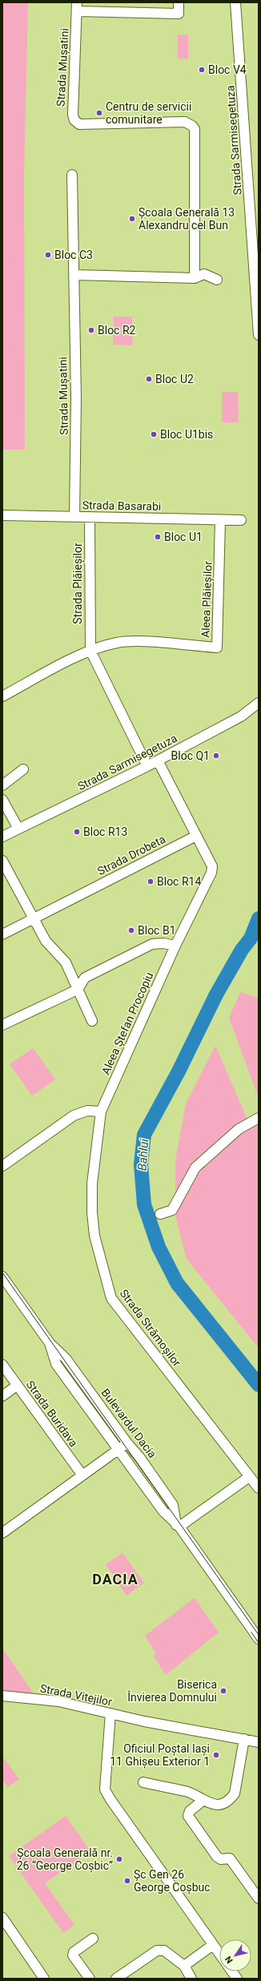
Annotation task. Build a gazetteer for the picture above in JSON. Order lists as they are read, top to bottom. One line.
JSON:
{"streets":{"street":["Strada Mușatini","Strada Sarmisegetuza","Strada Basarabi","Strada Plăieșilor","Aleea Plăieșilor","Strada Drobeta","Aleea Ștefan Procopiu","Strada Strămoșilor","Strada Buridava","Bulevardul Dacia","Strada Vitejilor"]},"crossings":[["Strada Mușatini","Strada Basarabi"],["Strada Sarmisegetuza","Strada Plăieșilor"],["Strada Basarabi","Strada Plăieșilor"],["Strada Basarabi","Aleea Plăieșilor"],["Strada Plăieșilor","Aleea Plăieșilor"],["Strada Drobeta","Aleea Ștefan Procopiu"],["Aleea Ștefan Procopiu","Strada Strămoșilor"]],"districts":["DACIA"],"water":["Bahlui"],"places":["Bloc V4","Centru de servicii comunitare","Școala Generală 13 Alexandru cel Bun","Bloc C3","Bloc R2","Bloc U2","Bloc U1bis","Bloc U1","Bloc Q1","Bloc R13","Bloc R14","Bloc B1","Biserica Învierea Domnului","Oficiul Poștal Iași 11 Ghișeu Exterior 1","Școala Generală nr. 26 “George Coșbic”","Șc Gen 26 George Coșbuc"],"north":"bottom left"}
